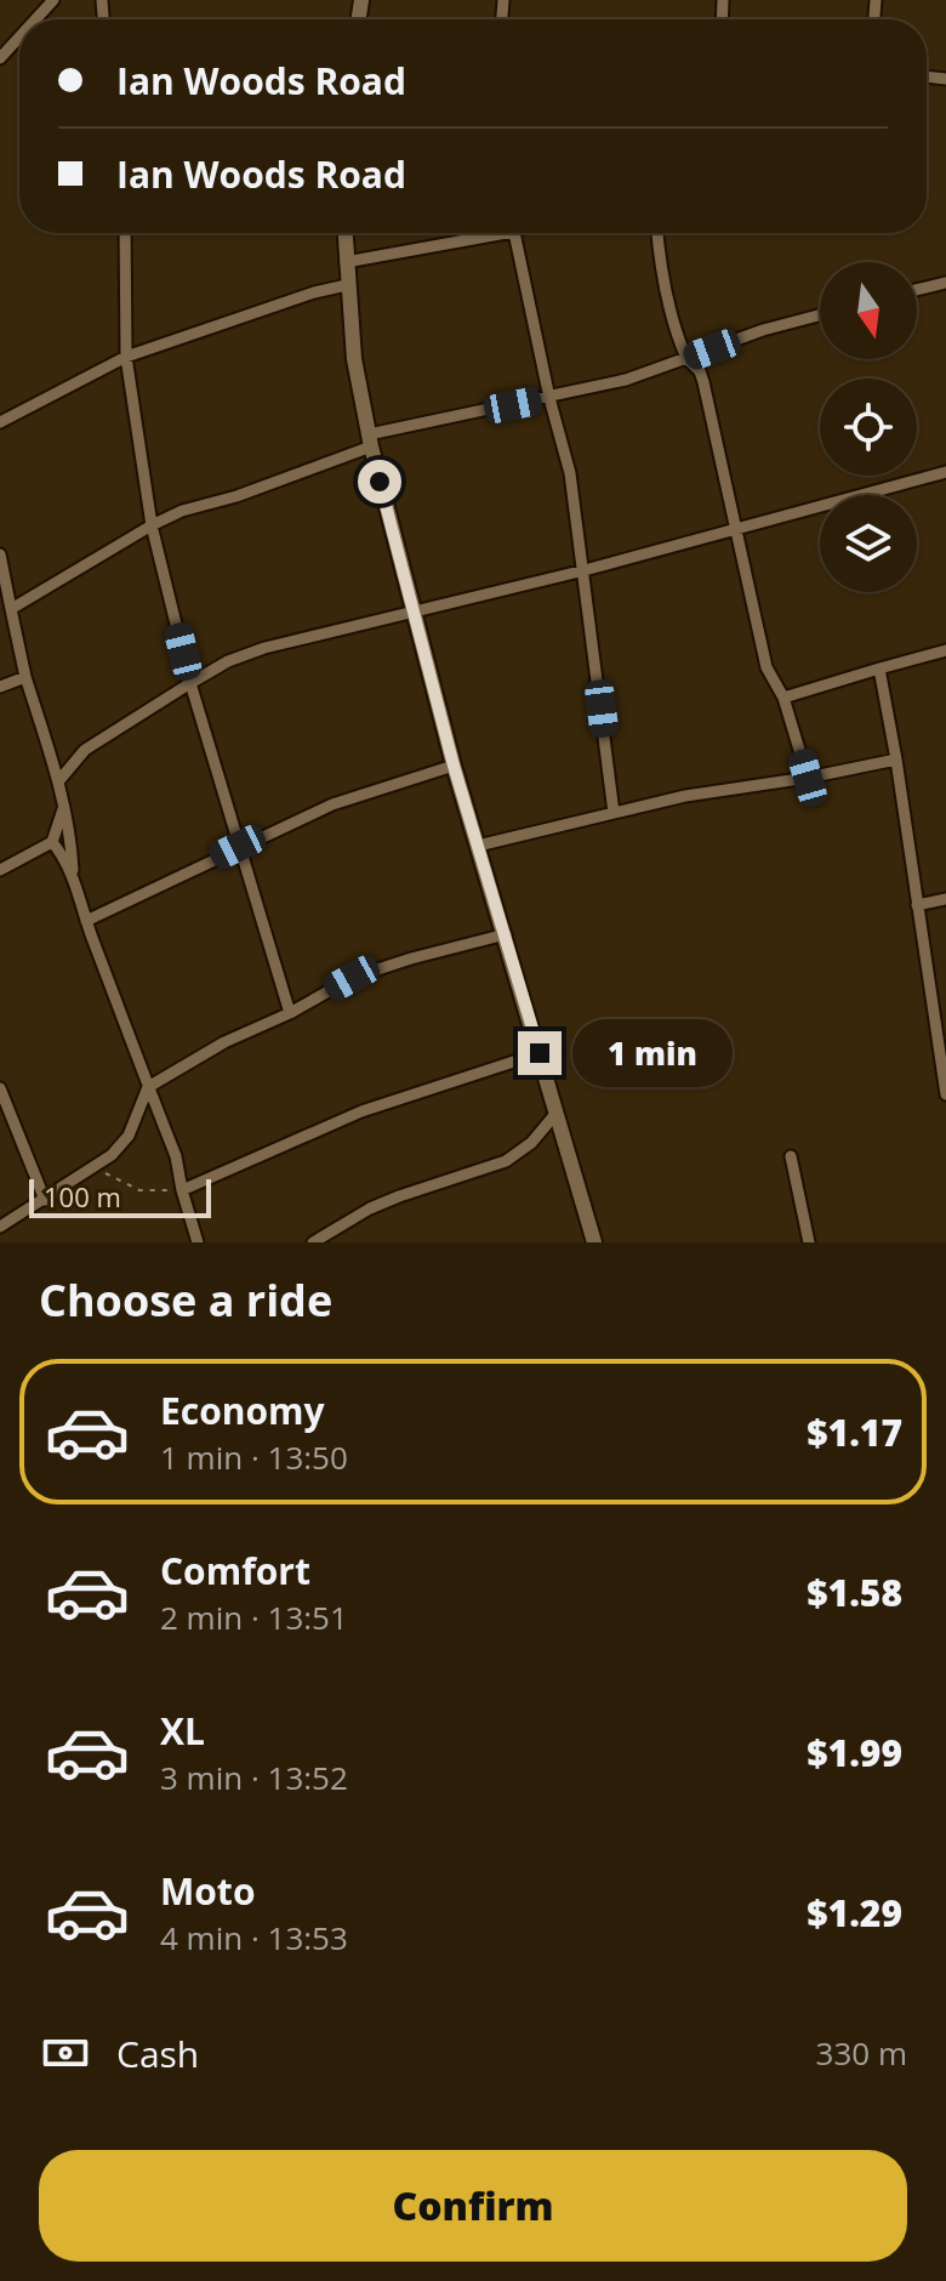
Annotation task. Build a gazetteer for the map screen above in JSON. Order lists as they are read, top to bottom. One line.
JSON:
{"scale_bar":"100 m","north":"bottom","page":{"banner":["Ian Woods Road","Ian Woods Road"],"bubble":"1 min","scale":"100 m","heading":"Choose a ride","list":[{"name":"Economy","note":"1 min · 13:50","value":"$1.17"},{"name":"Comfort","note":"2 min · 13:51","value":"$1.58"},{"name":"XL","note":"3 min · 13:52","value":"$1.99"},{"name":"Moto","note":"4 min · 13:53","value":"$1.29"}],"pay":["Cash","330 m"],"buttons":"Confirm"}}
